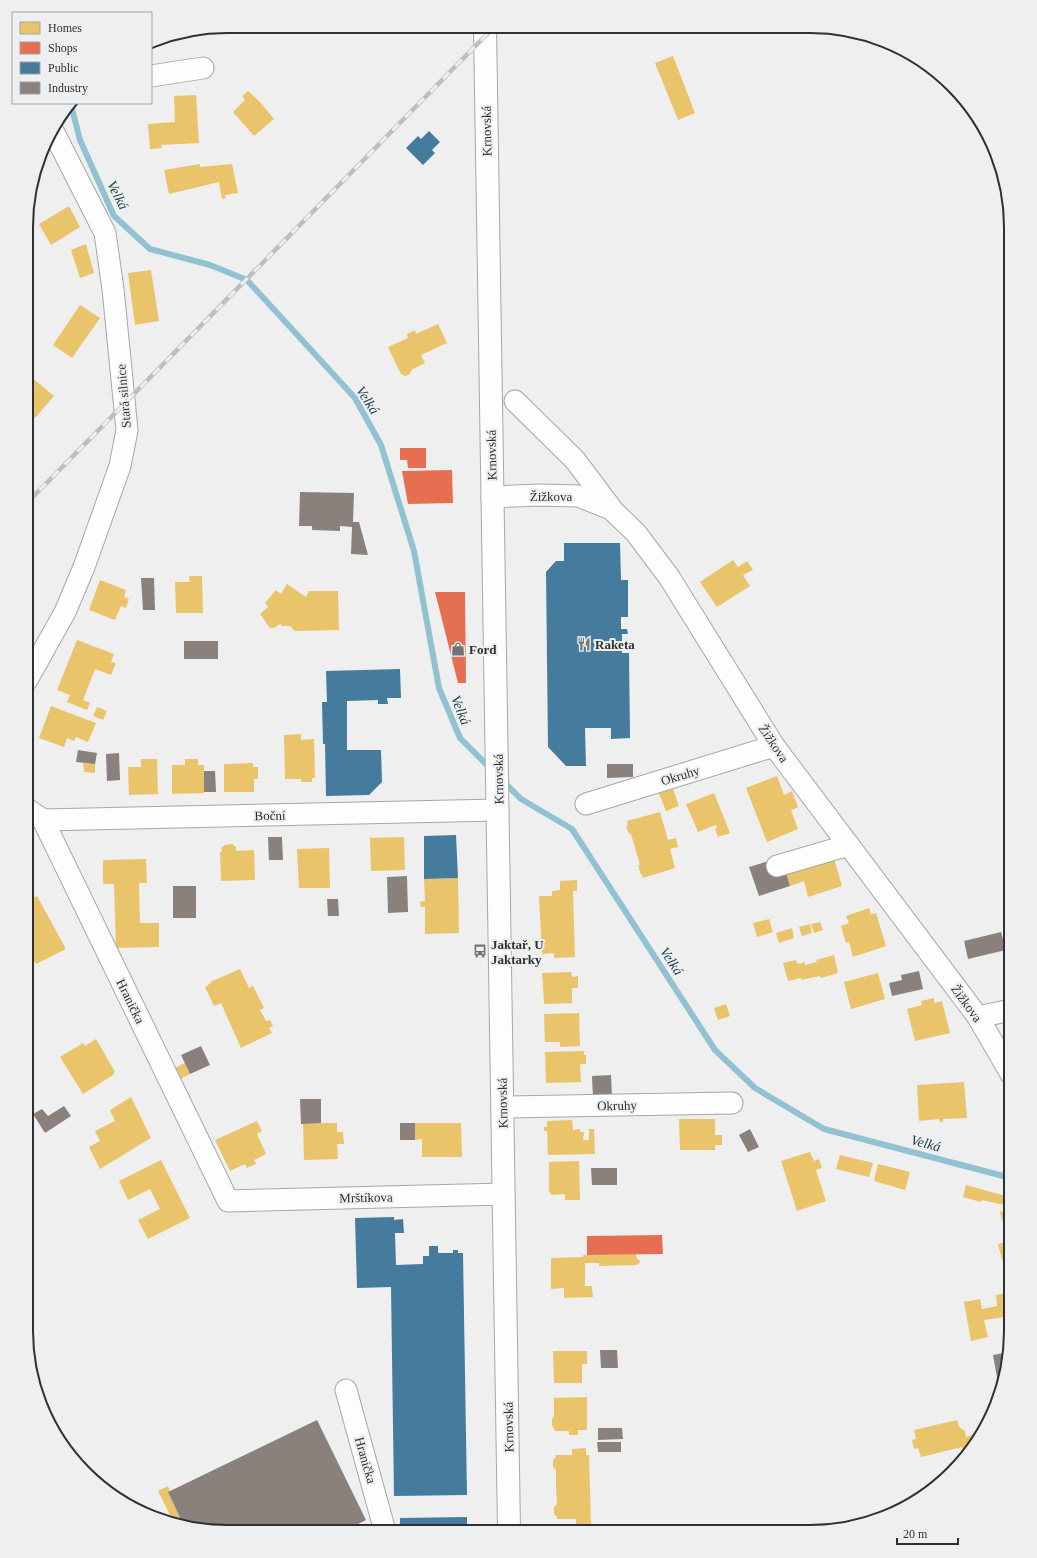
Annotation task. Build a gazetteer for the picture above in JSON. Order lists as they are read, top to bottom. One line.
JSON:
{"streets":{"main road":["Krnovská"],"street":["Stará silnice","Žižkova","Okruhy","Boční","Hranička","Mrštíkova"]},"crossings":[["Krnovská","Žižkova"],["Krnovská","Okruhy"],["Krnovská","Boční"],["Krnovská","Mrštíkova"],["Žižkova","Okruhy"],["Boční","Hranička"],["Hranička","Mrštíkova"]],"water":["Velká"],"places":{"restaurant":["Raketa"],"shop":["Ford"],"bus stop":["Jaktař, U Jaktarky"]},"legend":["Homes","Shops","Public","Industry"],"scale_bar":"20 m"}
